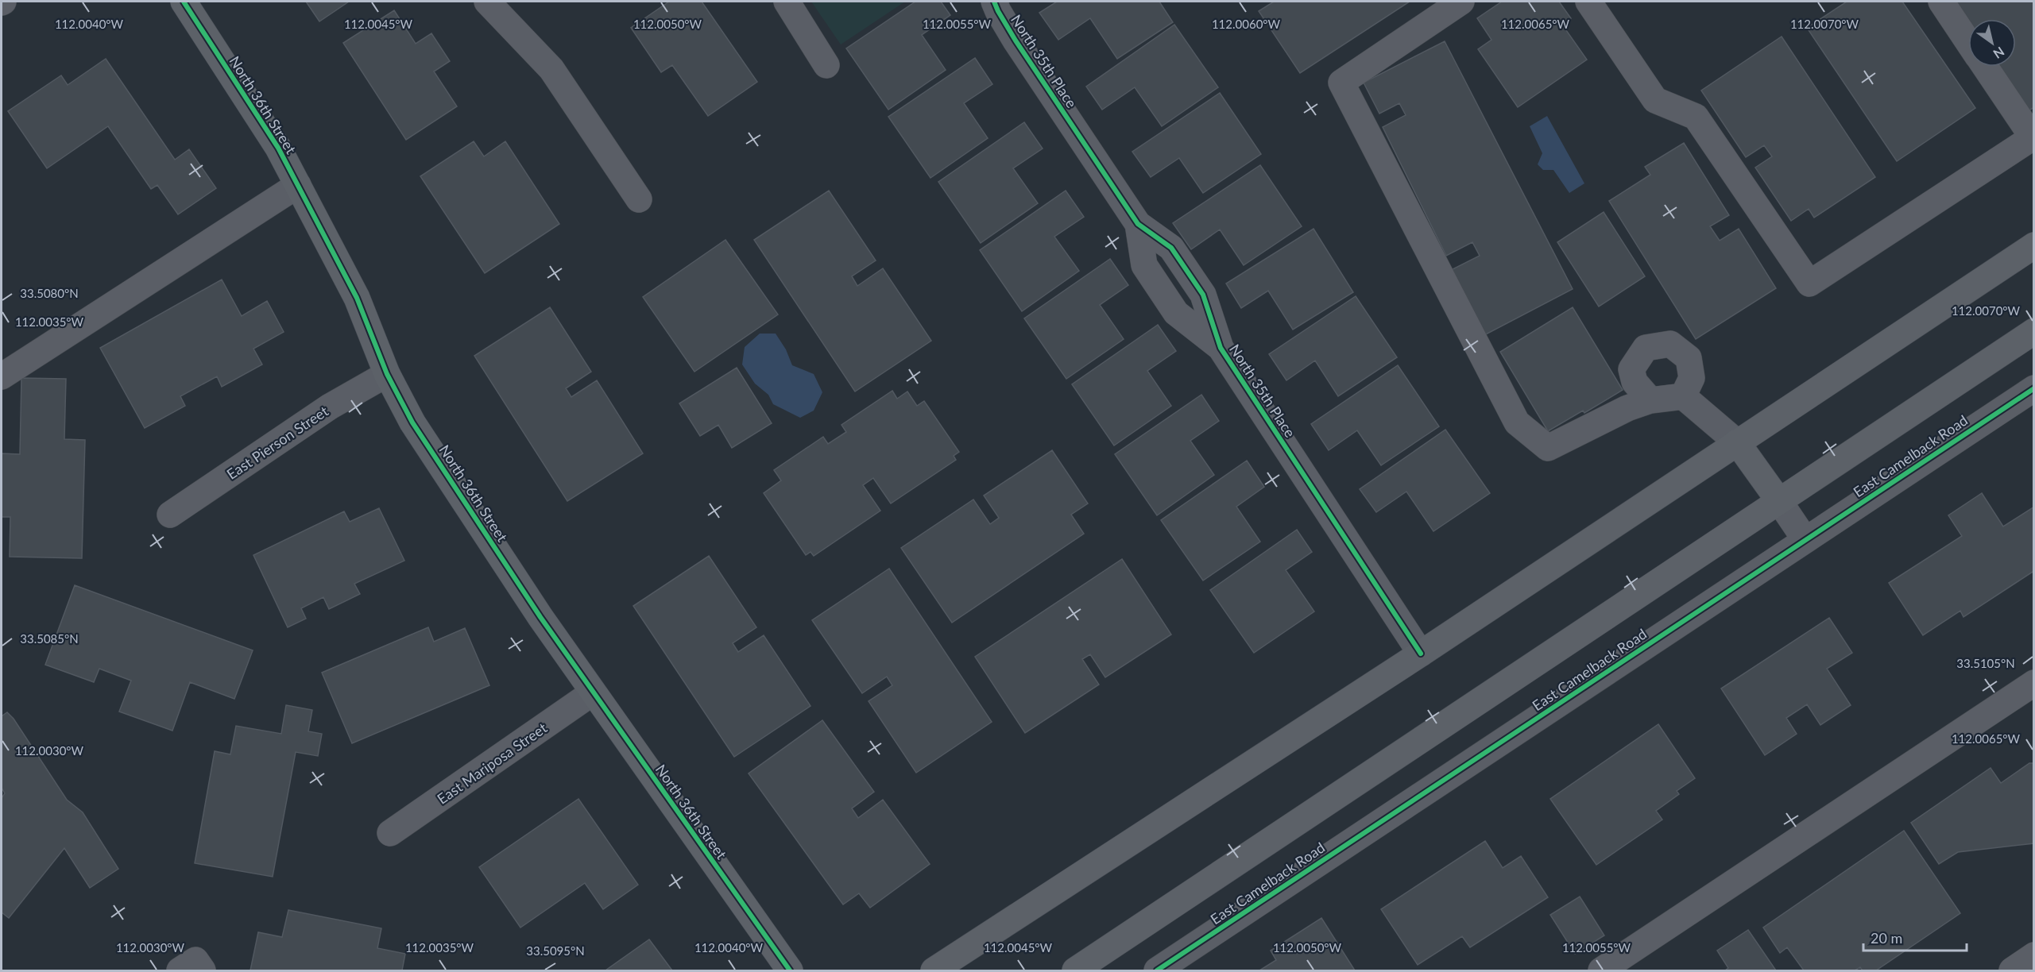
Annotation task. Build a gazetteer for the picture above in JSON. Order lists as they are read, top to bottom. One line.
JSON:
{"streets":{"main road":["North 36th Street"],"street":["North 35th Place","East Pierson Street","East Camelback Road","East Mariposa Street"]},"crossings":[["North 36th Street","East Pierson Street"],["North 36th Street","East Mariposa Street"]],"scale_bar":"20 m","north":"bottom right","coordinates":["112.0040°W","112.0045°W","112.0055°W","112.0060°W","112.0065°W","112.0050°W","112.0070°W","33.5080°N","112.0035°W","33.5085°N","33.5105°N","112.0030°W","33.5095°N"]}
